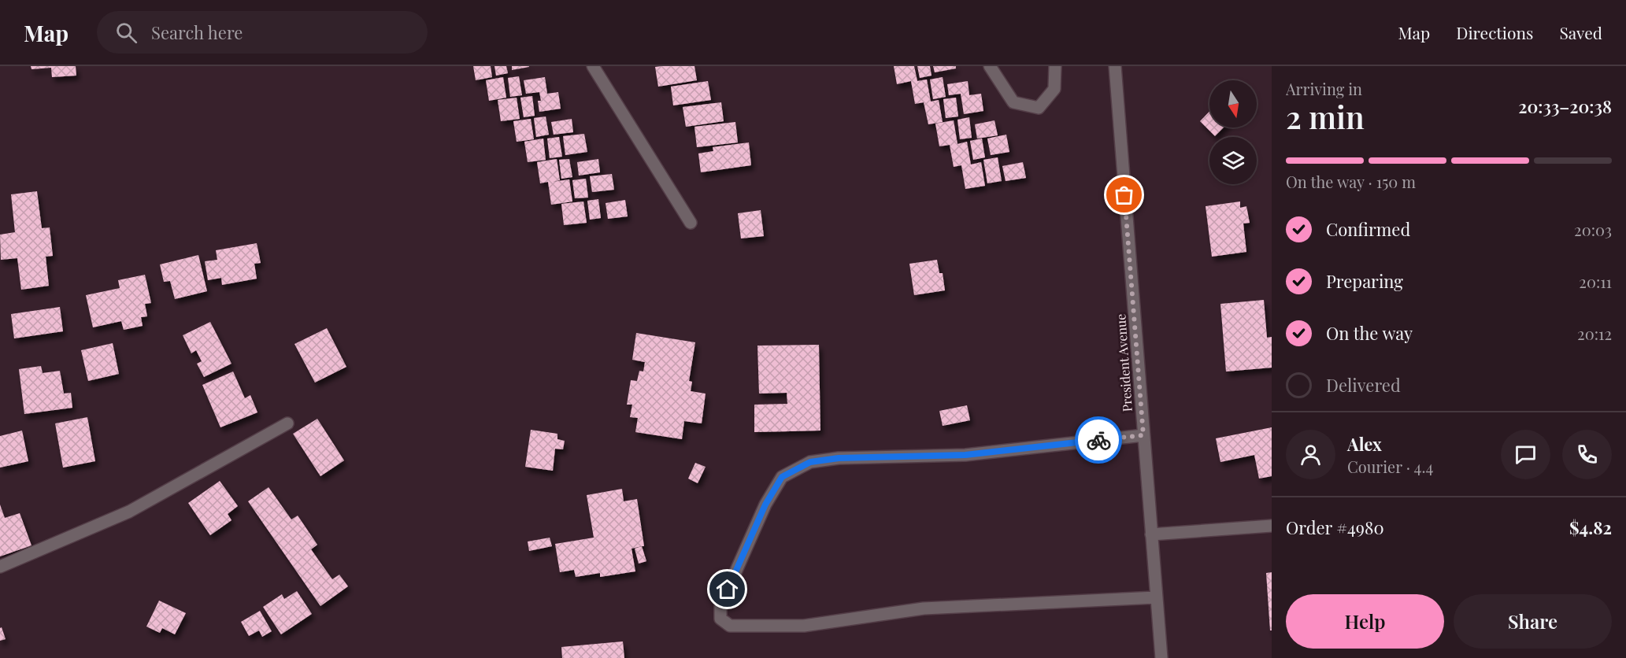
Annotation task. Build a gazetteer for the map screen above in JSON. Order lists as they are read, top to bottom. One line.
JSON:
{"streets":{"street":["President Avenue"]},"north":"bottom","page":{"header":"Map","search":"Search here","nav":["Map","Directions","Saved"],"heading":["2 min","Arriving in","20:33–20:38"],"panel":["Alex","Courier · 4.4","Order #4980","$4.82"],"bar":"On the way · 150 m","list":[["Confirmed","20:03"],["Preparing","20:11"],["On the way","20:12"],"Delivered"],"buttons":["Help","Share"]}}
